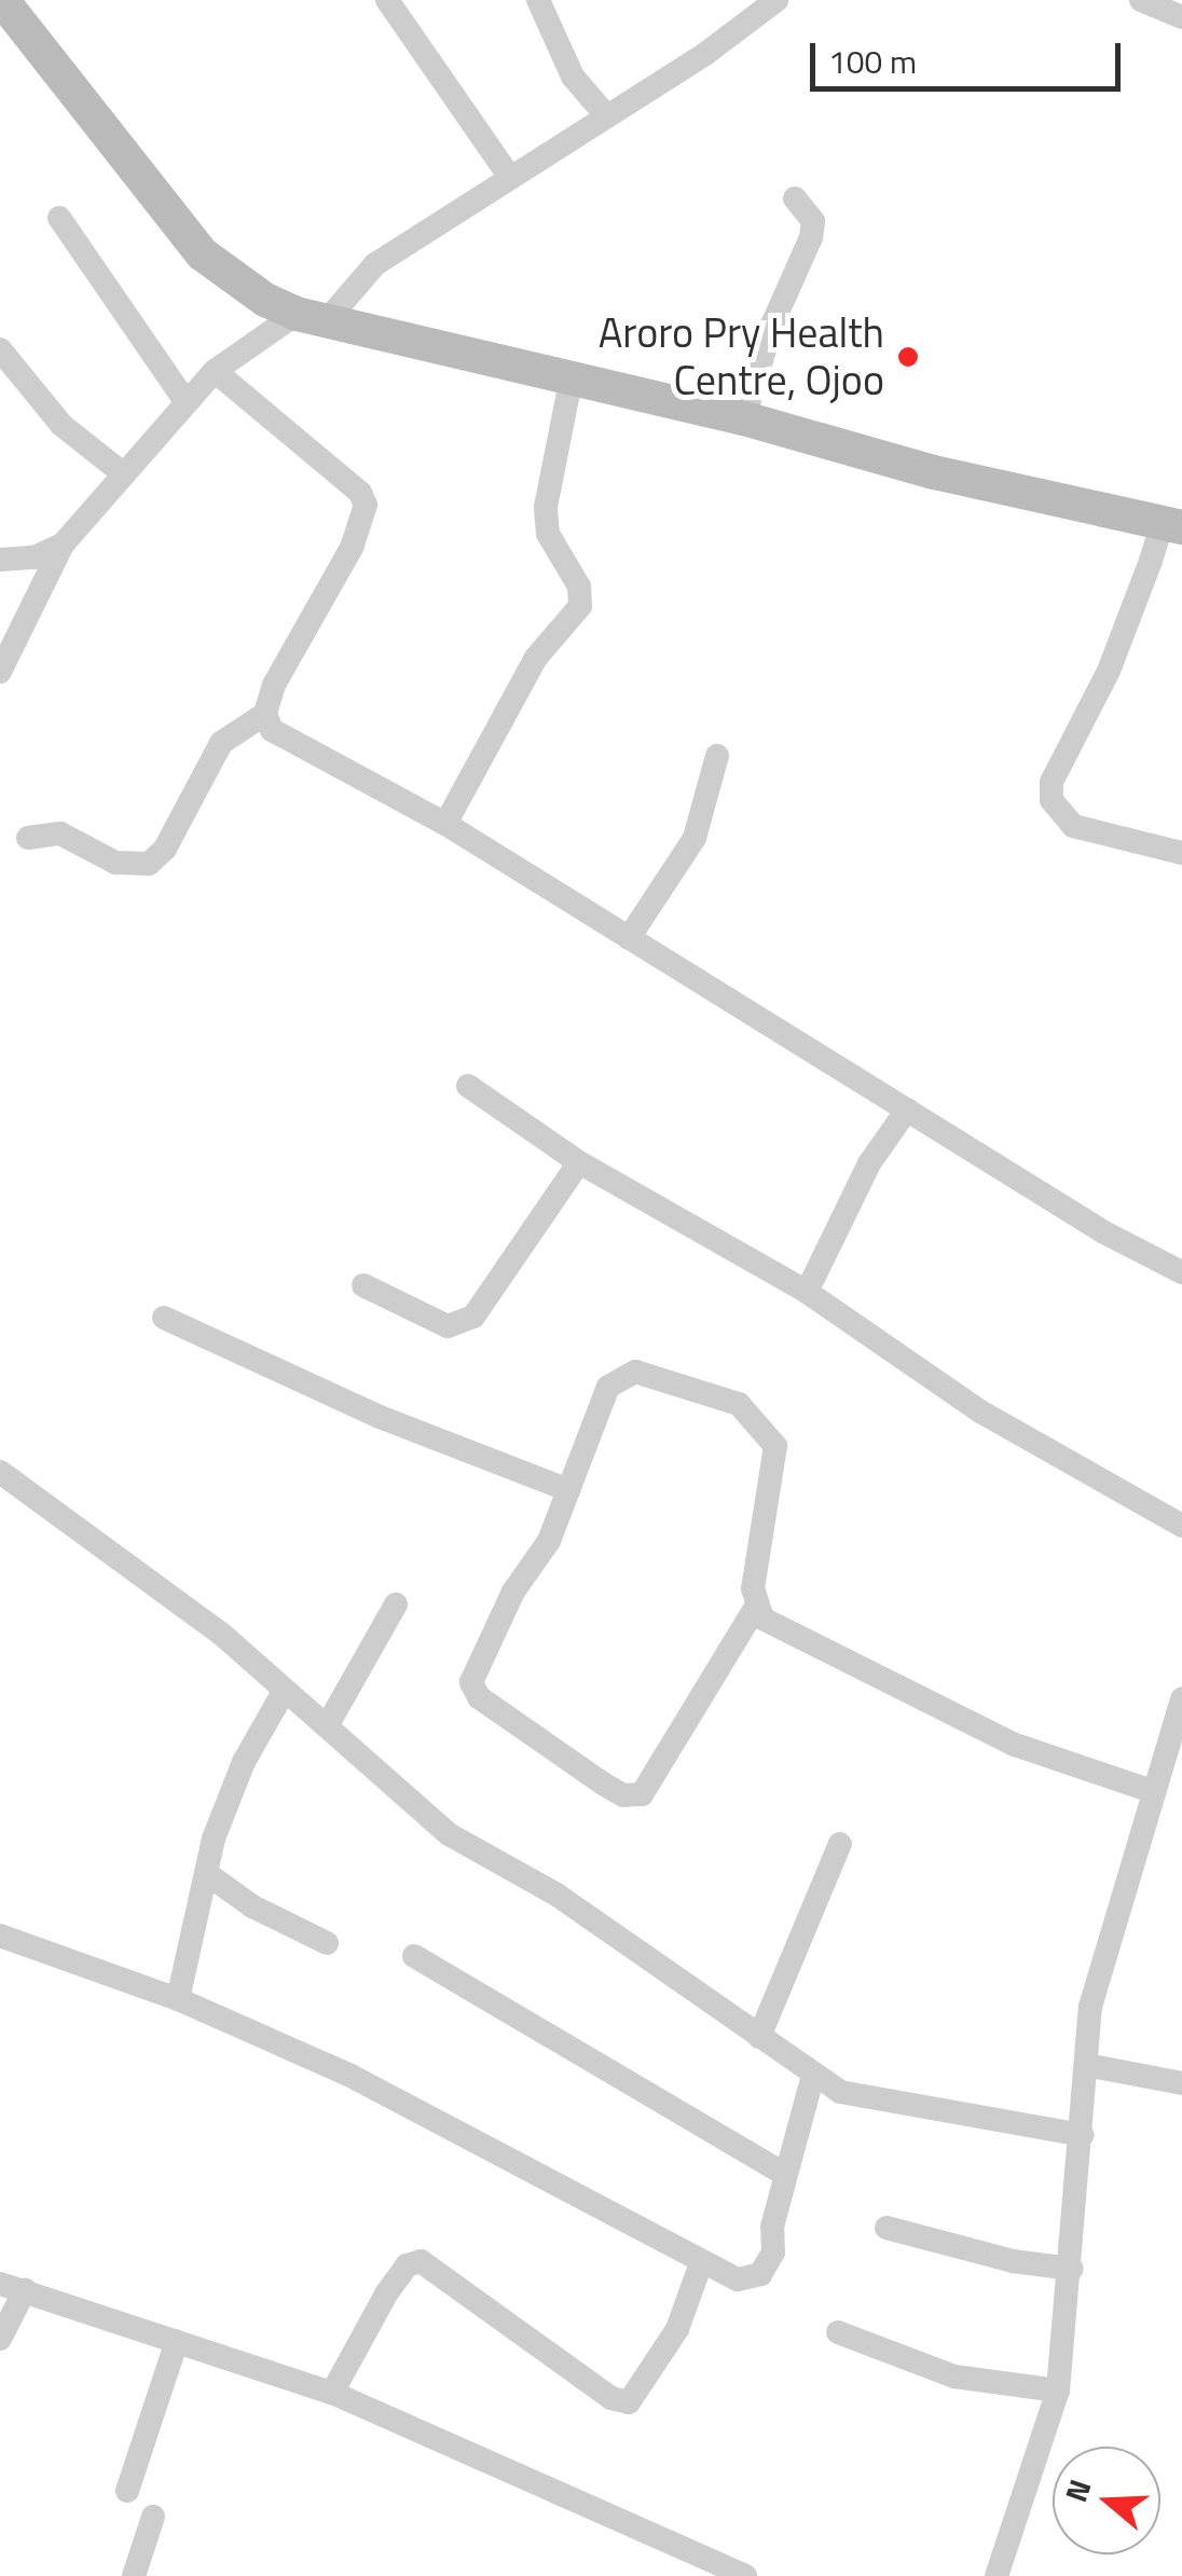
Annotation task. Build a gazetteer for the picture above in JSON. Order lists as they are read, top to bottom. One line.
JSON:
{"places":["Aroro Pry Health Centre, Ojoo"],"scale_bar":"100 m","north":"left"}
